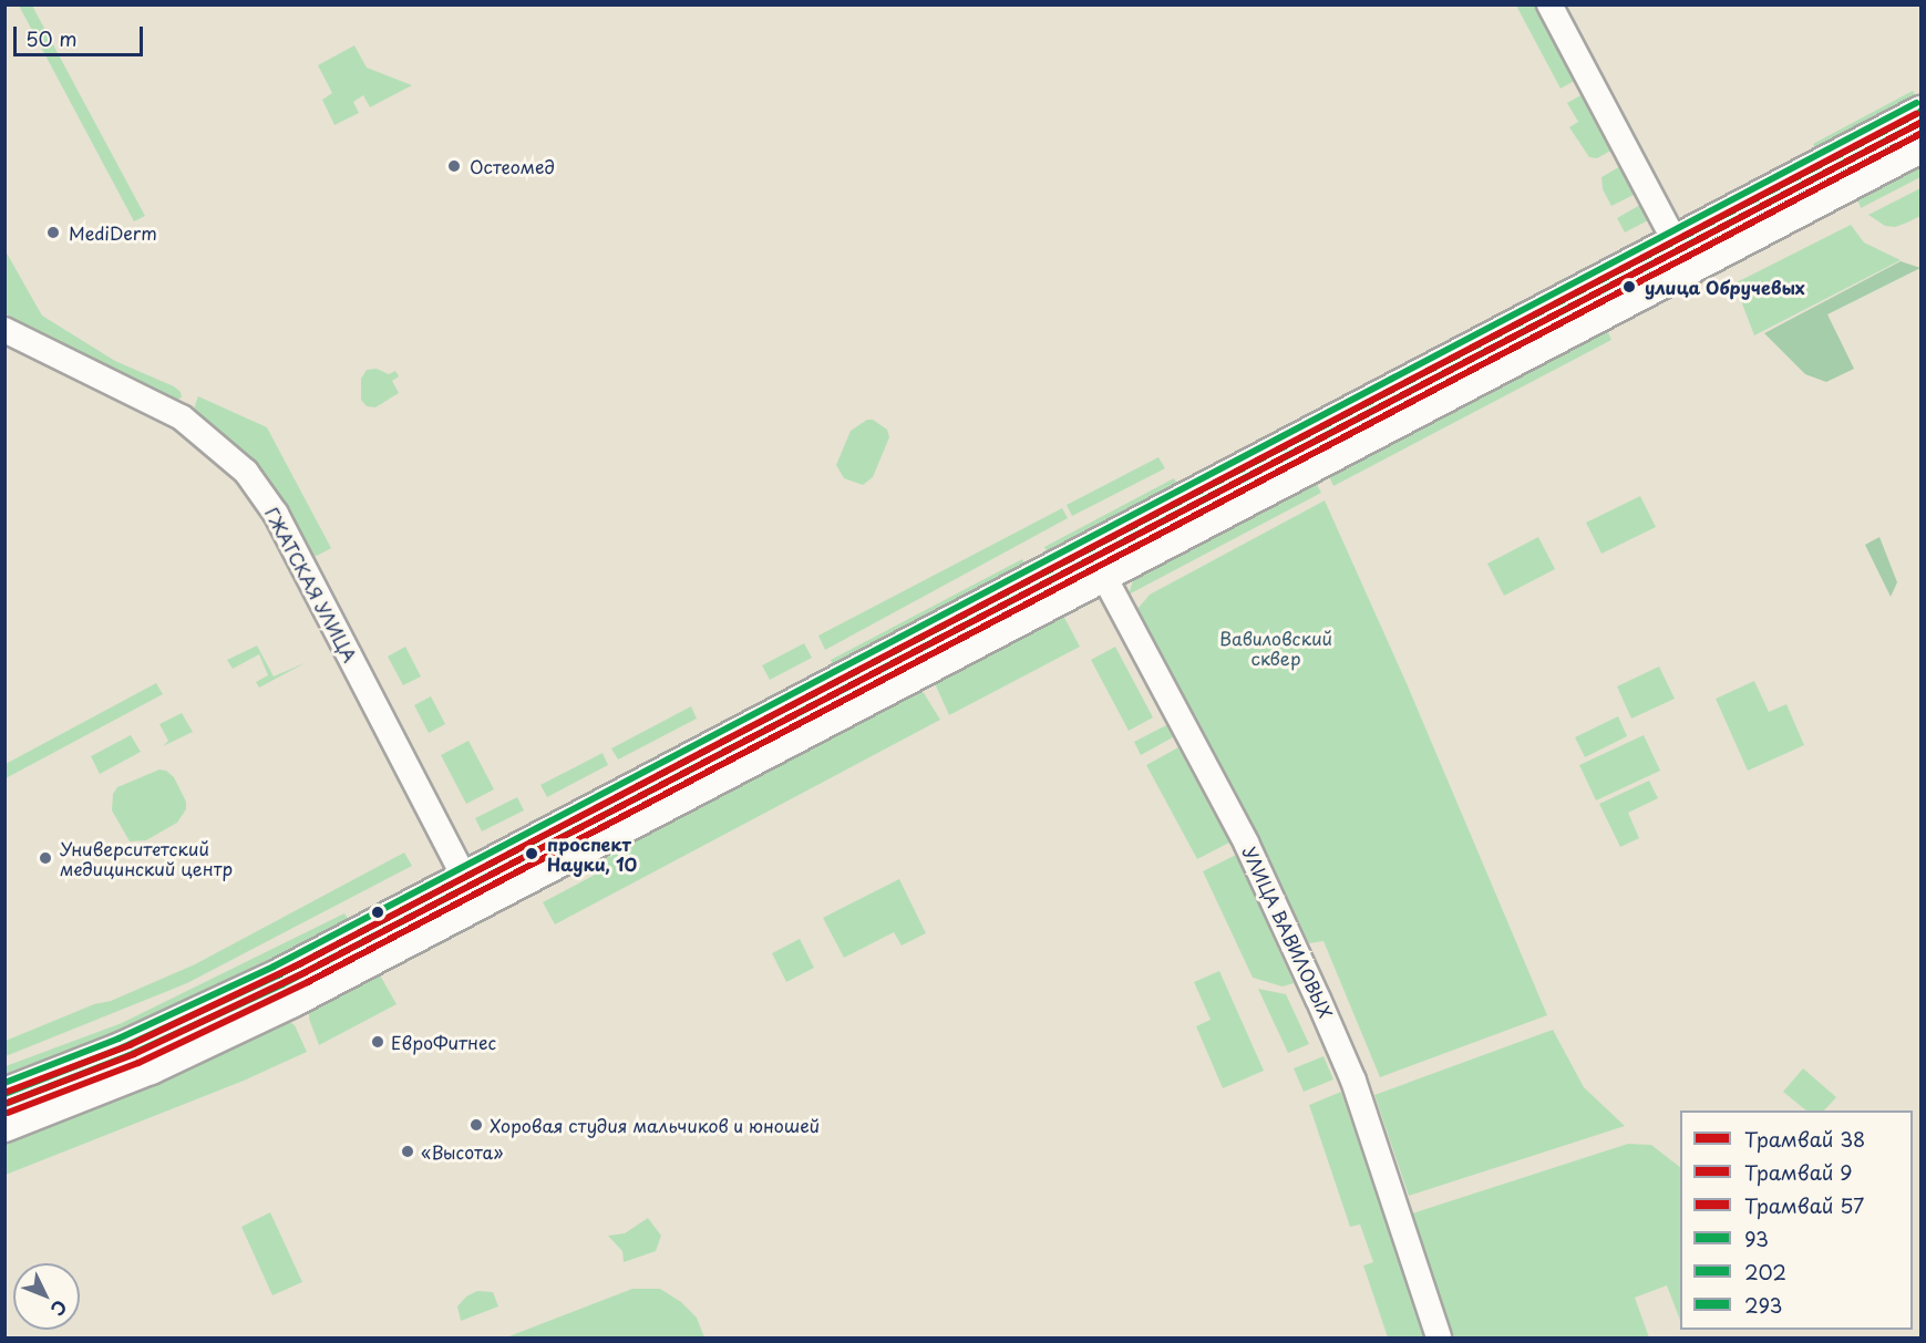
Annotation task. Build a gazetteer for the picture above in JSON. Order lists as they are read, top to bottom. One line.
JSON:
{"streets":{"street":["ГЖАТСКАЯ УЛИЦА","УЛИЦА ВАВИЛОВЫХ"]},"parks":["Вавиловский сквер"],"places":["Остеомед","MediDerm","улица Обручевых","проспект Науки, 10","Университетский медицинский центр","ЕвроФитнес","Хоровая студия мальчиков и юношей","«Высота»"],"lines":["transit line 293","transit line 93","tram line 57","tram line 38","transit line 202","tram line 9"],"legend":["Трамвай 38","Трамвай 9","Трамвай 57","93","202","293"],"scale_bar":"50 m","north":"bottom right"}
